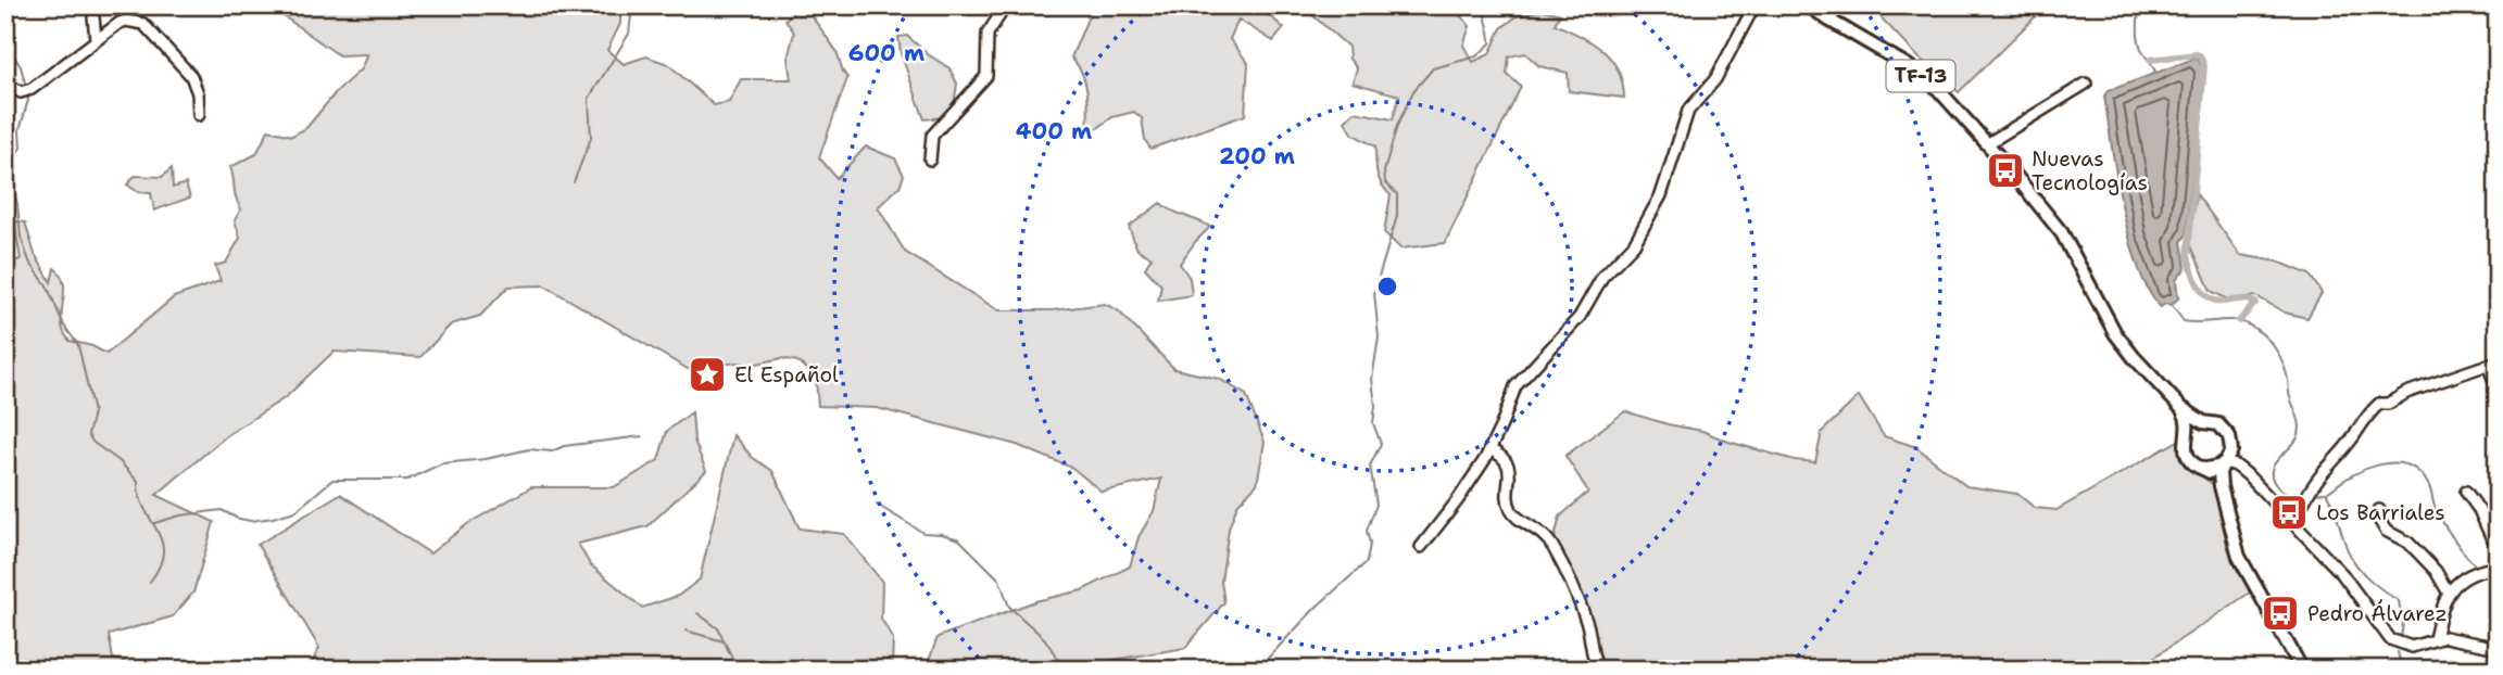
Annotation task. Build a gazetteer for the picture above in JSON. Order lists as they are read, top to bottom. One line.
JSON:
{"streets":{"main road":["TF-13"]},"places":{"bus stop":["Nuevas Tecnologías","Los Barriales","Pedro Álvarez"],"place":["El Español"]},"rings":["600 m","400 m","200 m"]}
